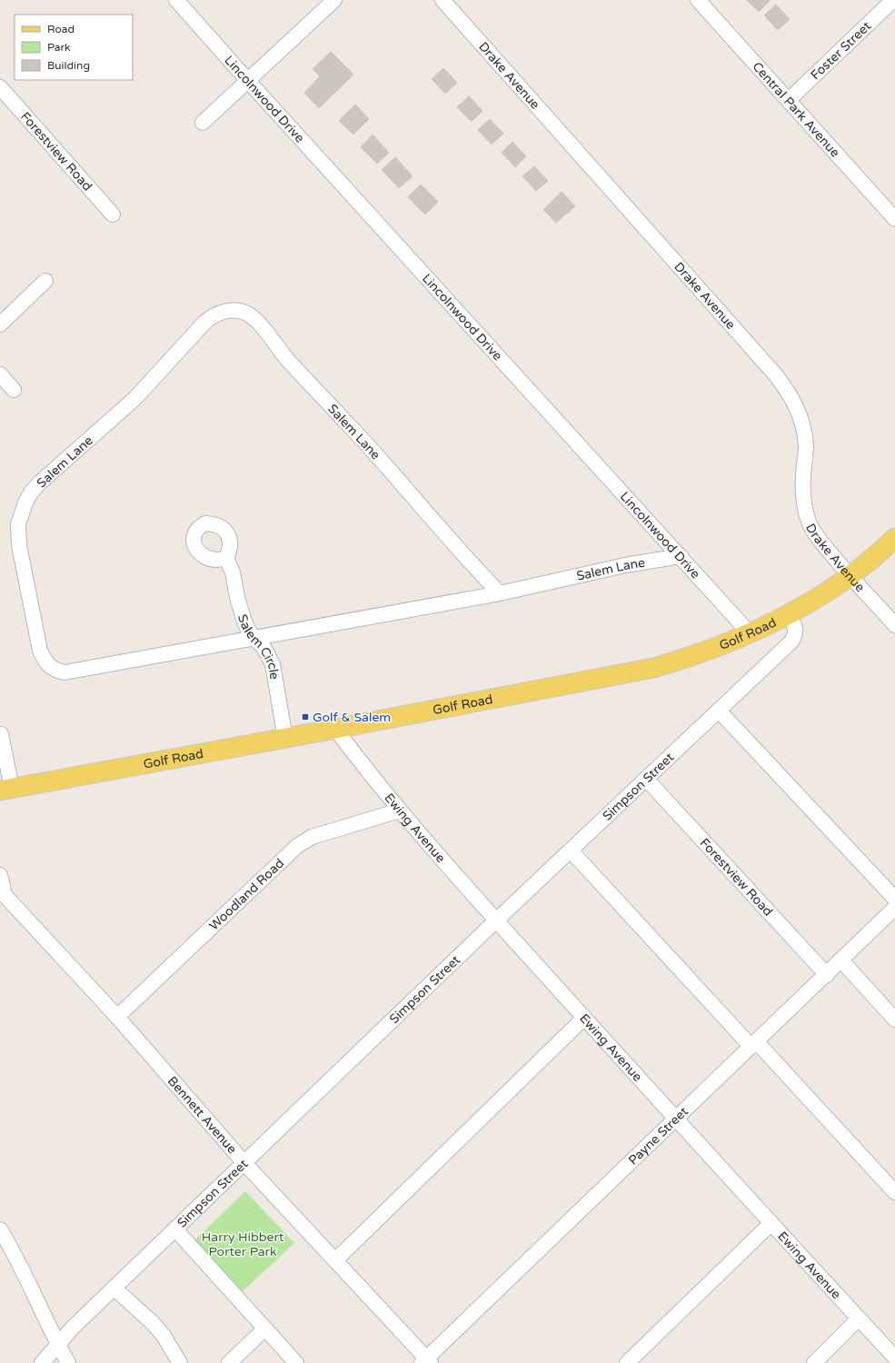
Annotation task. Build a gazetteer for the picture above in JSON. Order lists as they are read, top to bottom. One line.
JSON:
{"streets":{"main road":["Golf Road"],"street":["Foster Street","Drake Avenue","Lincolnwood Drive","Central Park Avenue","Forestview Road","Salem Lane","Salem Circle","Simpson Street","Ewing Avenue","Woodland Road","Bennett Avenue","Payne Street"]},"crossings":[["Foster Street","Central Park Avenue"],["Drake Avenue","Golf Road"],["Lincolnwood Drive","Salem Lane"],["Lincolnwood Drive","Golf Road"],["Forestview Road","Simpson Street"],["Forestview Road","Payne Street"],["Salem Lane","Salem Circle"],["Golf Road","Salem Circle"],["Golf Road","Simpson Street"],["Golf Road","Ewing Avenue"],["Simpson Street","Ewing Avenue"],["Simpson Street","Bennett Avenue"],["Ewing Avenue","Woodland Road"],["Ewing Avenue","Payne Street"],["Woodland Road","Bennett Avenue"],["Bennett Avenue","Payne Street"]],"parks":["Harry Hibbert Porter Park"],"places":{"transit":["Golf & Salem"]},"legend":["Road","Park","Building"]}
